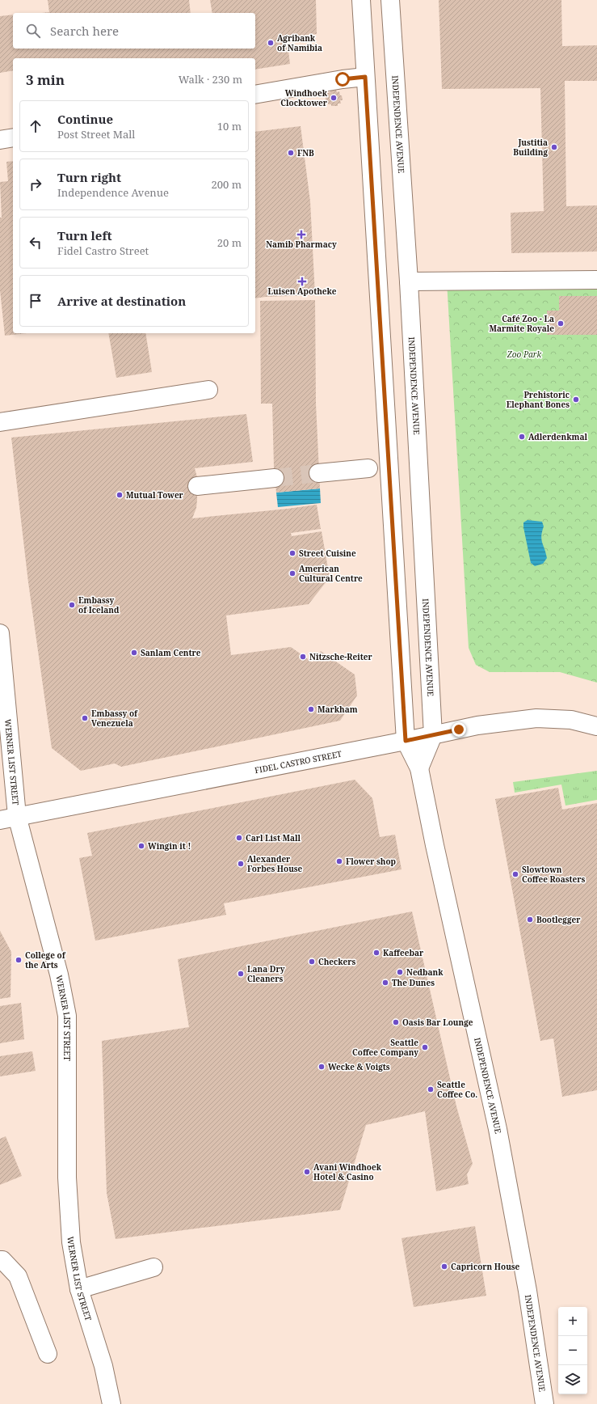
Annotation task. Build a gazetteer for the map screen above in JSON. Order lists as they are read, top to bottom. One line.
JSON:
{"streets":{"main road":["INDEPENDENCE AVENUE","FIDEL CASTRO STREET","WERNER LIST STREET"]},"crossings":[["INDEPENDENCE AVENUE","FIDEL CASTRO STREET"],["FIDEL CASTRO STREET","WERNER LIST STREET"]],"parks":["Zoo Park"],"places":{"other":["Agribank of Namibia","Windhoek Clocktower","Justitia Building","FNB","Café Zoo - La Marmite Royale","Prehistoric Elephant Bones","Adlerdenkmal","Mutual Tower","Street Cuisine","American Cultural Centre","Embassy of Iceland","Sanlam Centre","Nitzsche-Reiter","Markham","Embassy of Venezuela","Carl List Mall","Wingin it !","Flower shop","Alexander Forbes House","Slowtown Coffee Roasters","Bootlegger","Kaffeebar","College of the Arts","Checkers","Nedbank","Lana Dry Cleaners","The Dunes","Oasis Bar Lounge","Seattle Coffee Company","Wecke & Voigts","Seattle Coffee Co.","Avani Windhoek Hotel & Casino","Capricorn House"],"health":["Namib Pharmacy","Luisen Apotheke"]},"page":{"search":"Search here","heading":["3 min","Walk · 230 m"],"list":[["Continue","Post Street Mall","10 m"],["Turn right","Independence Avenue","200 m"],["Turn left","Fidel Castro Street","20 m"],"Arrive at destination"],"map_buttons":["+","−"]}}
